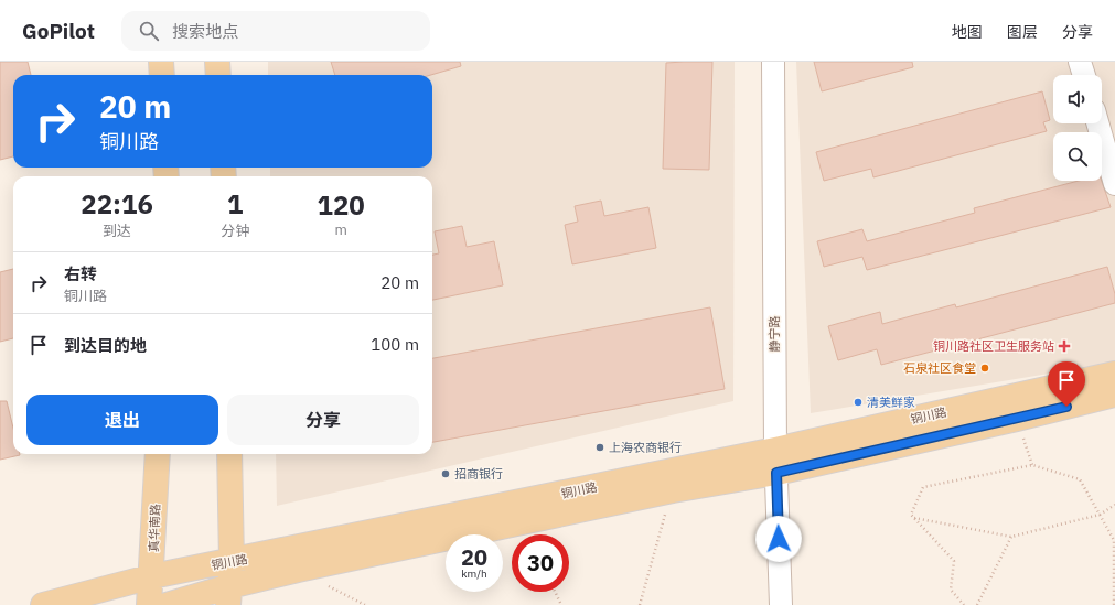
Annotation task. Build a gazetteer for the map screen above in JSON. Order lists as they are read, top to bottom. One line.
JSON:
{"streets":{"main road":["铜川路","真华南路"],"street":["静宁路"]},"crossings":[["静宁路","铜川路"],["铜川路","真华南路"]],"places":{"health":["铜川路社区卫生服务站"],"other":["石泉社区食堂","清美鲜家","上海农商银行","招商银行"]},"page":{"header":"GoPilot","search":"搜索地点","nav":["地图","图层","分享"],"turn":["20 m","铜川路"],"eta":["22:16","到达","1","分钟","120","m"],"list":[{"name":"右转","note":"铜川路","value":"20 m"},{"name":"到达目的地","value":"100 m"}],"buttons":["退出","分享"],"speed":"20 km/h","limit":"30"}}
